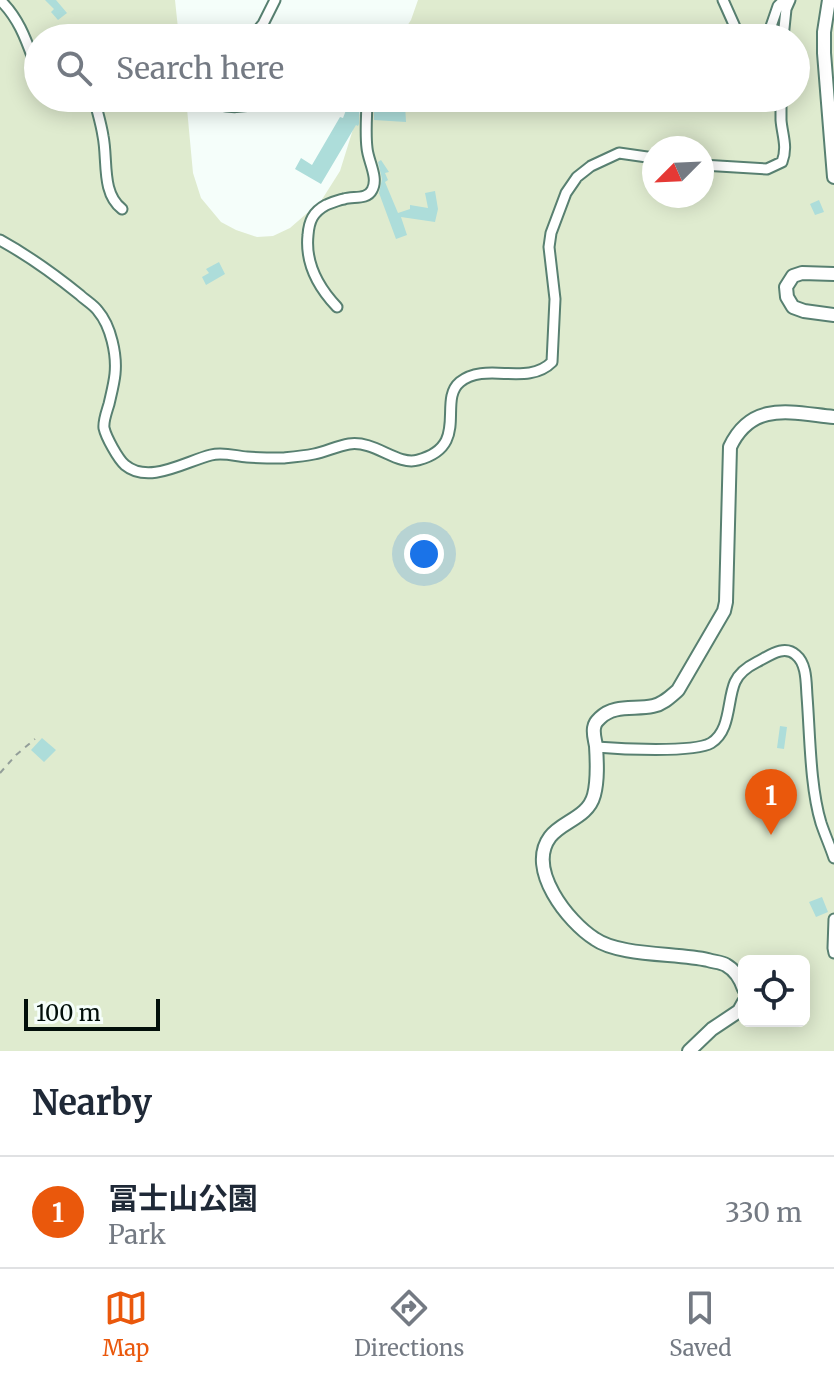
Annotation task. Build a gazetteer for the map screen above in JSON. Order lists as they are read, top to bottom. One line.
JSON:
{"scale_bar":"100 m","north":"bottom left","page":{"search":"Search here","pins":"1","scale":"100 m","heading":"Nearby","list":[{"mark":"1","name":"冨士山公園","note":"Park","value":"330 m"}],"nav":["Map","Directions","Saved"]}}
